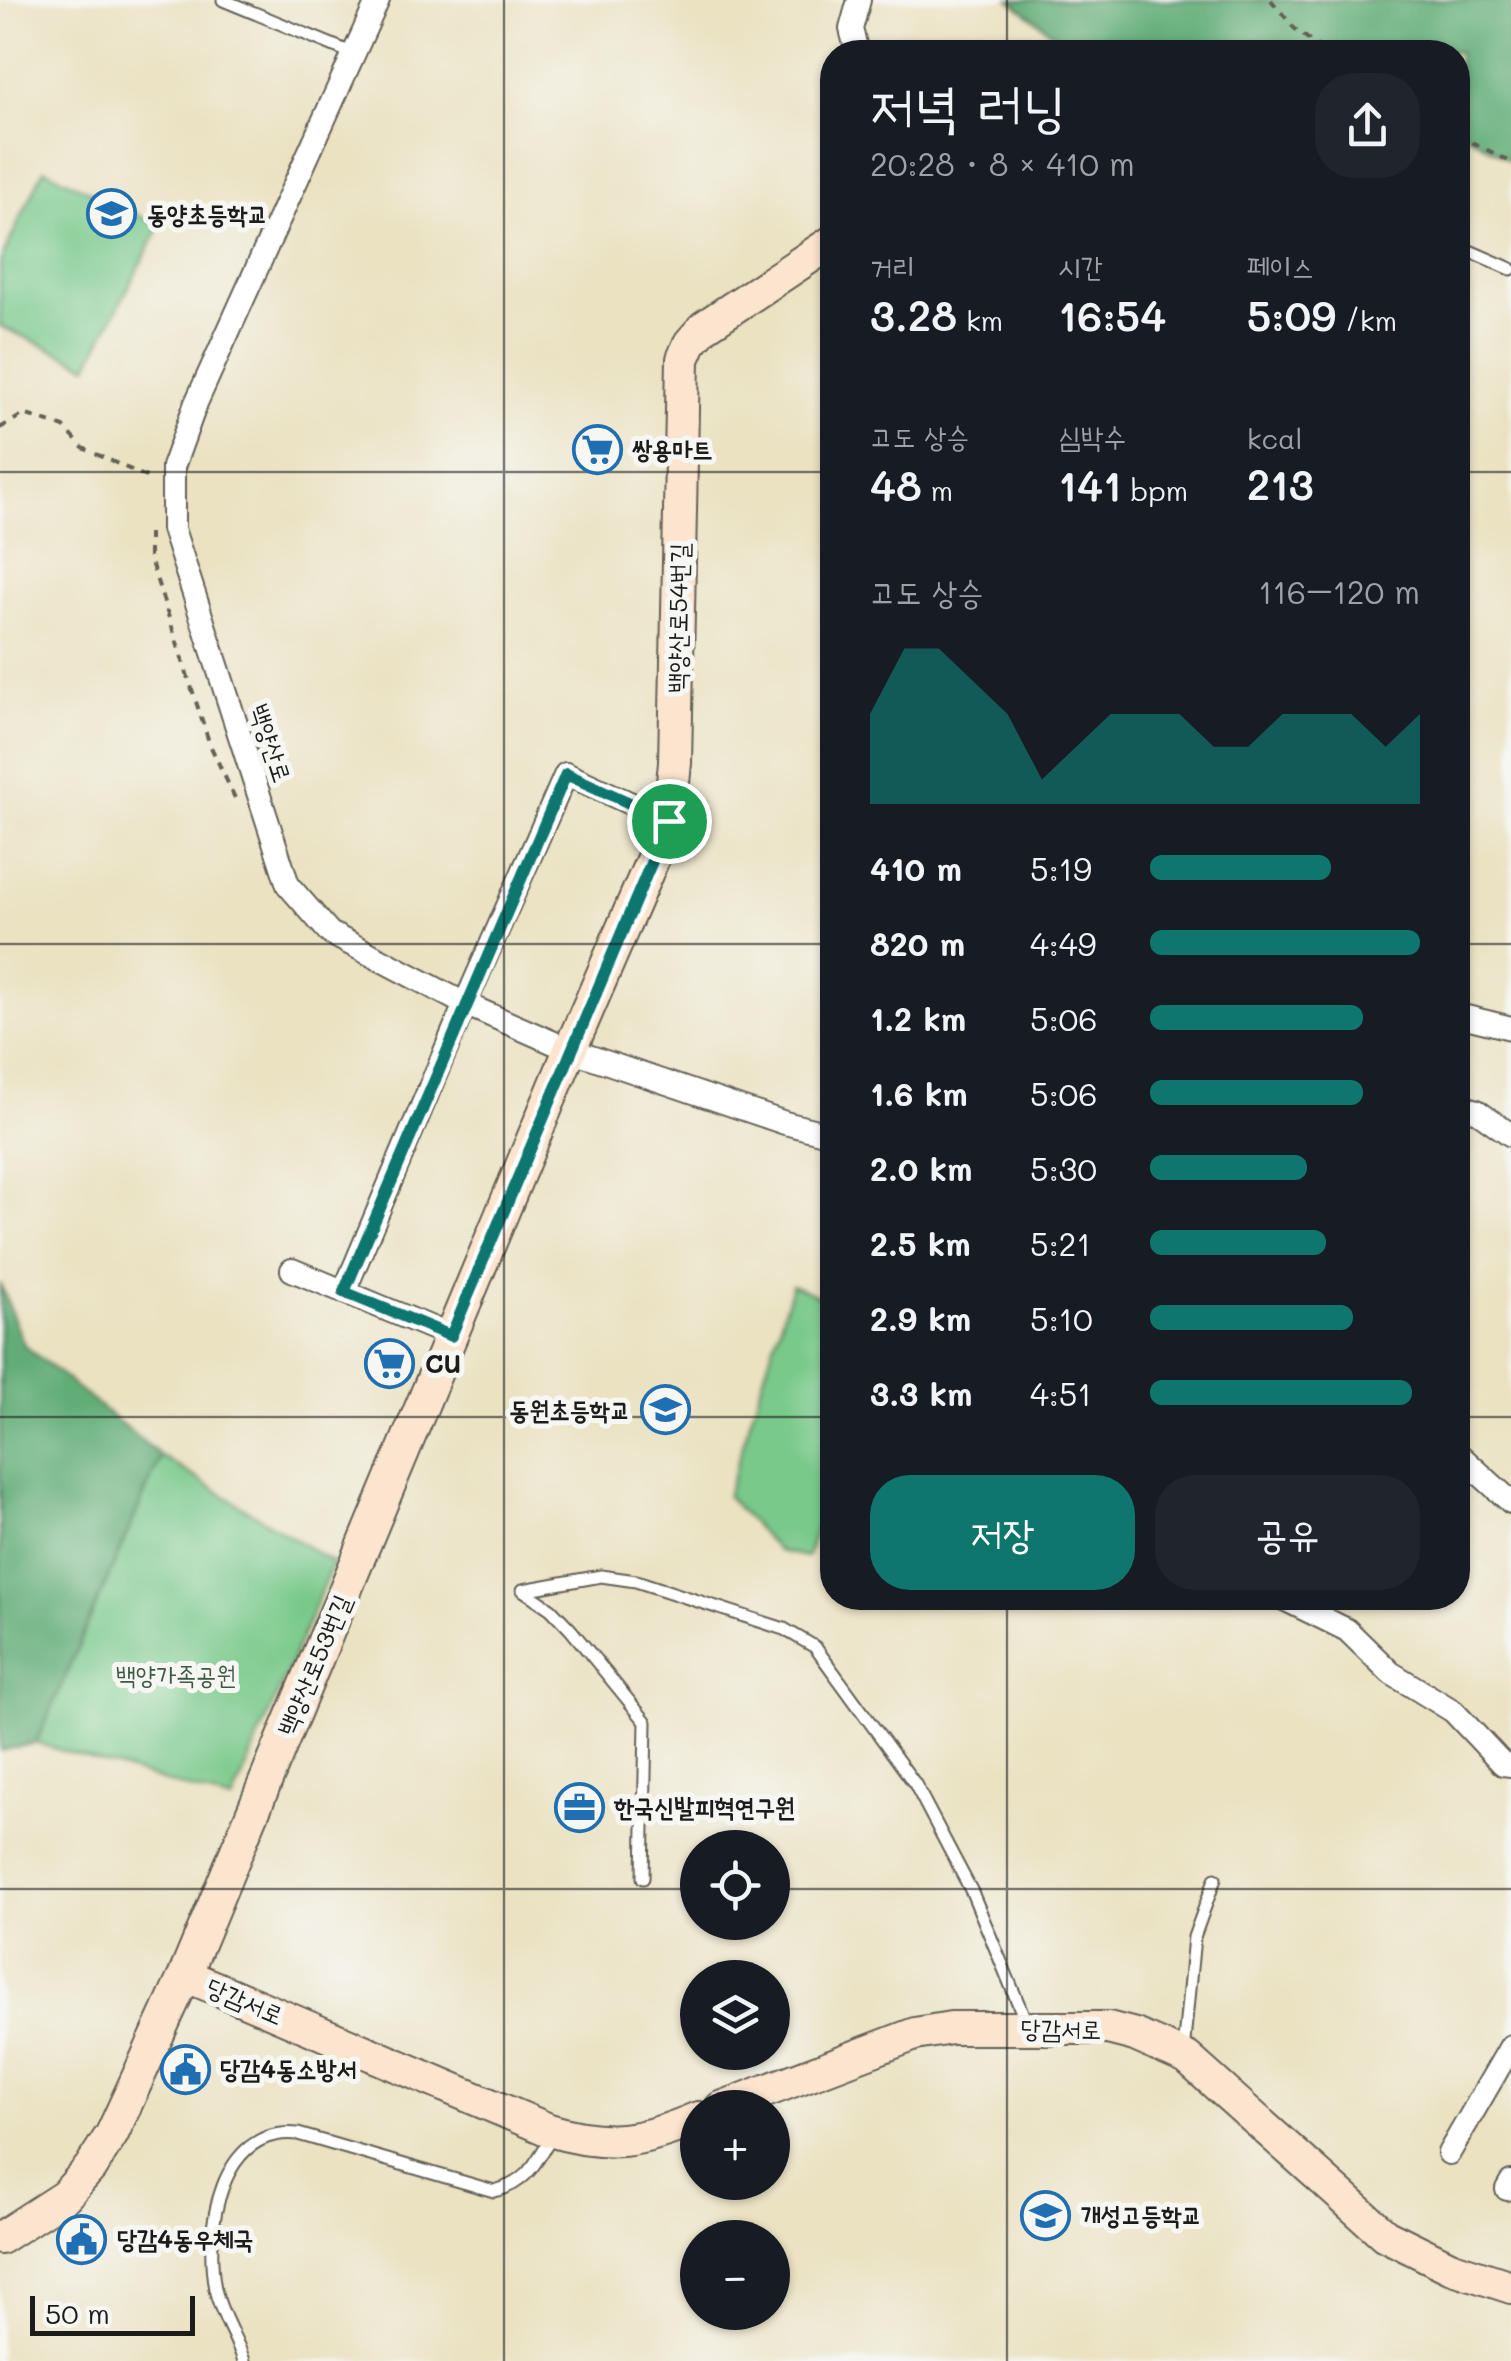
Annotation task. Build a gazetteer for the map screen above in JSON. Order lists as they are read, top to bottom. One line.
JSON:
{"streets":{"street":["백양산로54번길","백양산로","백양산로53번길","당감서로"]},"crossings":[["백양산로54번길","백양산로"],["백양산로54번길","백양산로53번길"],["백양산로","백양산로53번길"],["백양산로53번길","당감서로"]],"parks":["백양가족공원"],"places":{"school or university":["동양초등학교","동원초등학교","개성고등학교"],"supermarket":["쌍용마트","CU"],"office":["한국신발피혁연구원"],"public building":["당감4동소방서","당감4동우체국"]},"scale_bar":"50 m","page":{"heading":["저녁 러닝","20:28 · 8 × 410 m"],"stats":[["거리","3.28 km"],["시간","16:54"],["페이스","5:09 /km"],["고도 상승","48 m"],["심박수","141 bpm"],["kcal","213"]],"chart":["고도 상승","116–120 m"],"list":[{"name":"410 m","note":"5:19"},{"name":"820 m","note":"4:49"},{"name":"1.2 km","note":"5:06"},{"name":"1.6 km","note":"5:06"},{"name":"2.0 km","note":"5:30"},{"name":"2.5 km","note":"5:21"},{"name":"2.9 km","note":"5:10"},{"name":"3.3 km","note":"4:51"}],"buttons":["저장","공유"],"map_buttons":["+","−"],"scale":"50 m"}}
